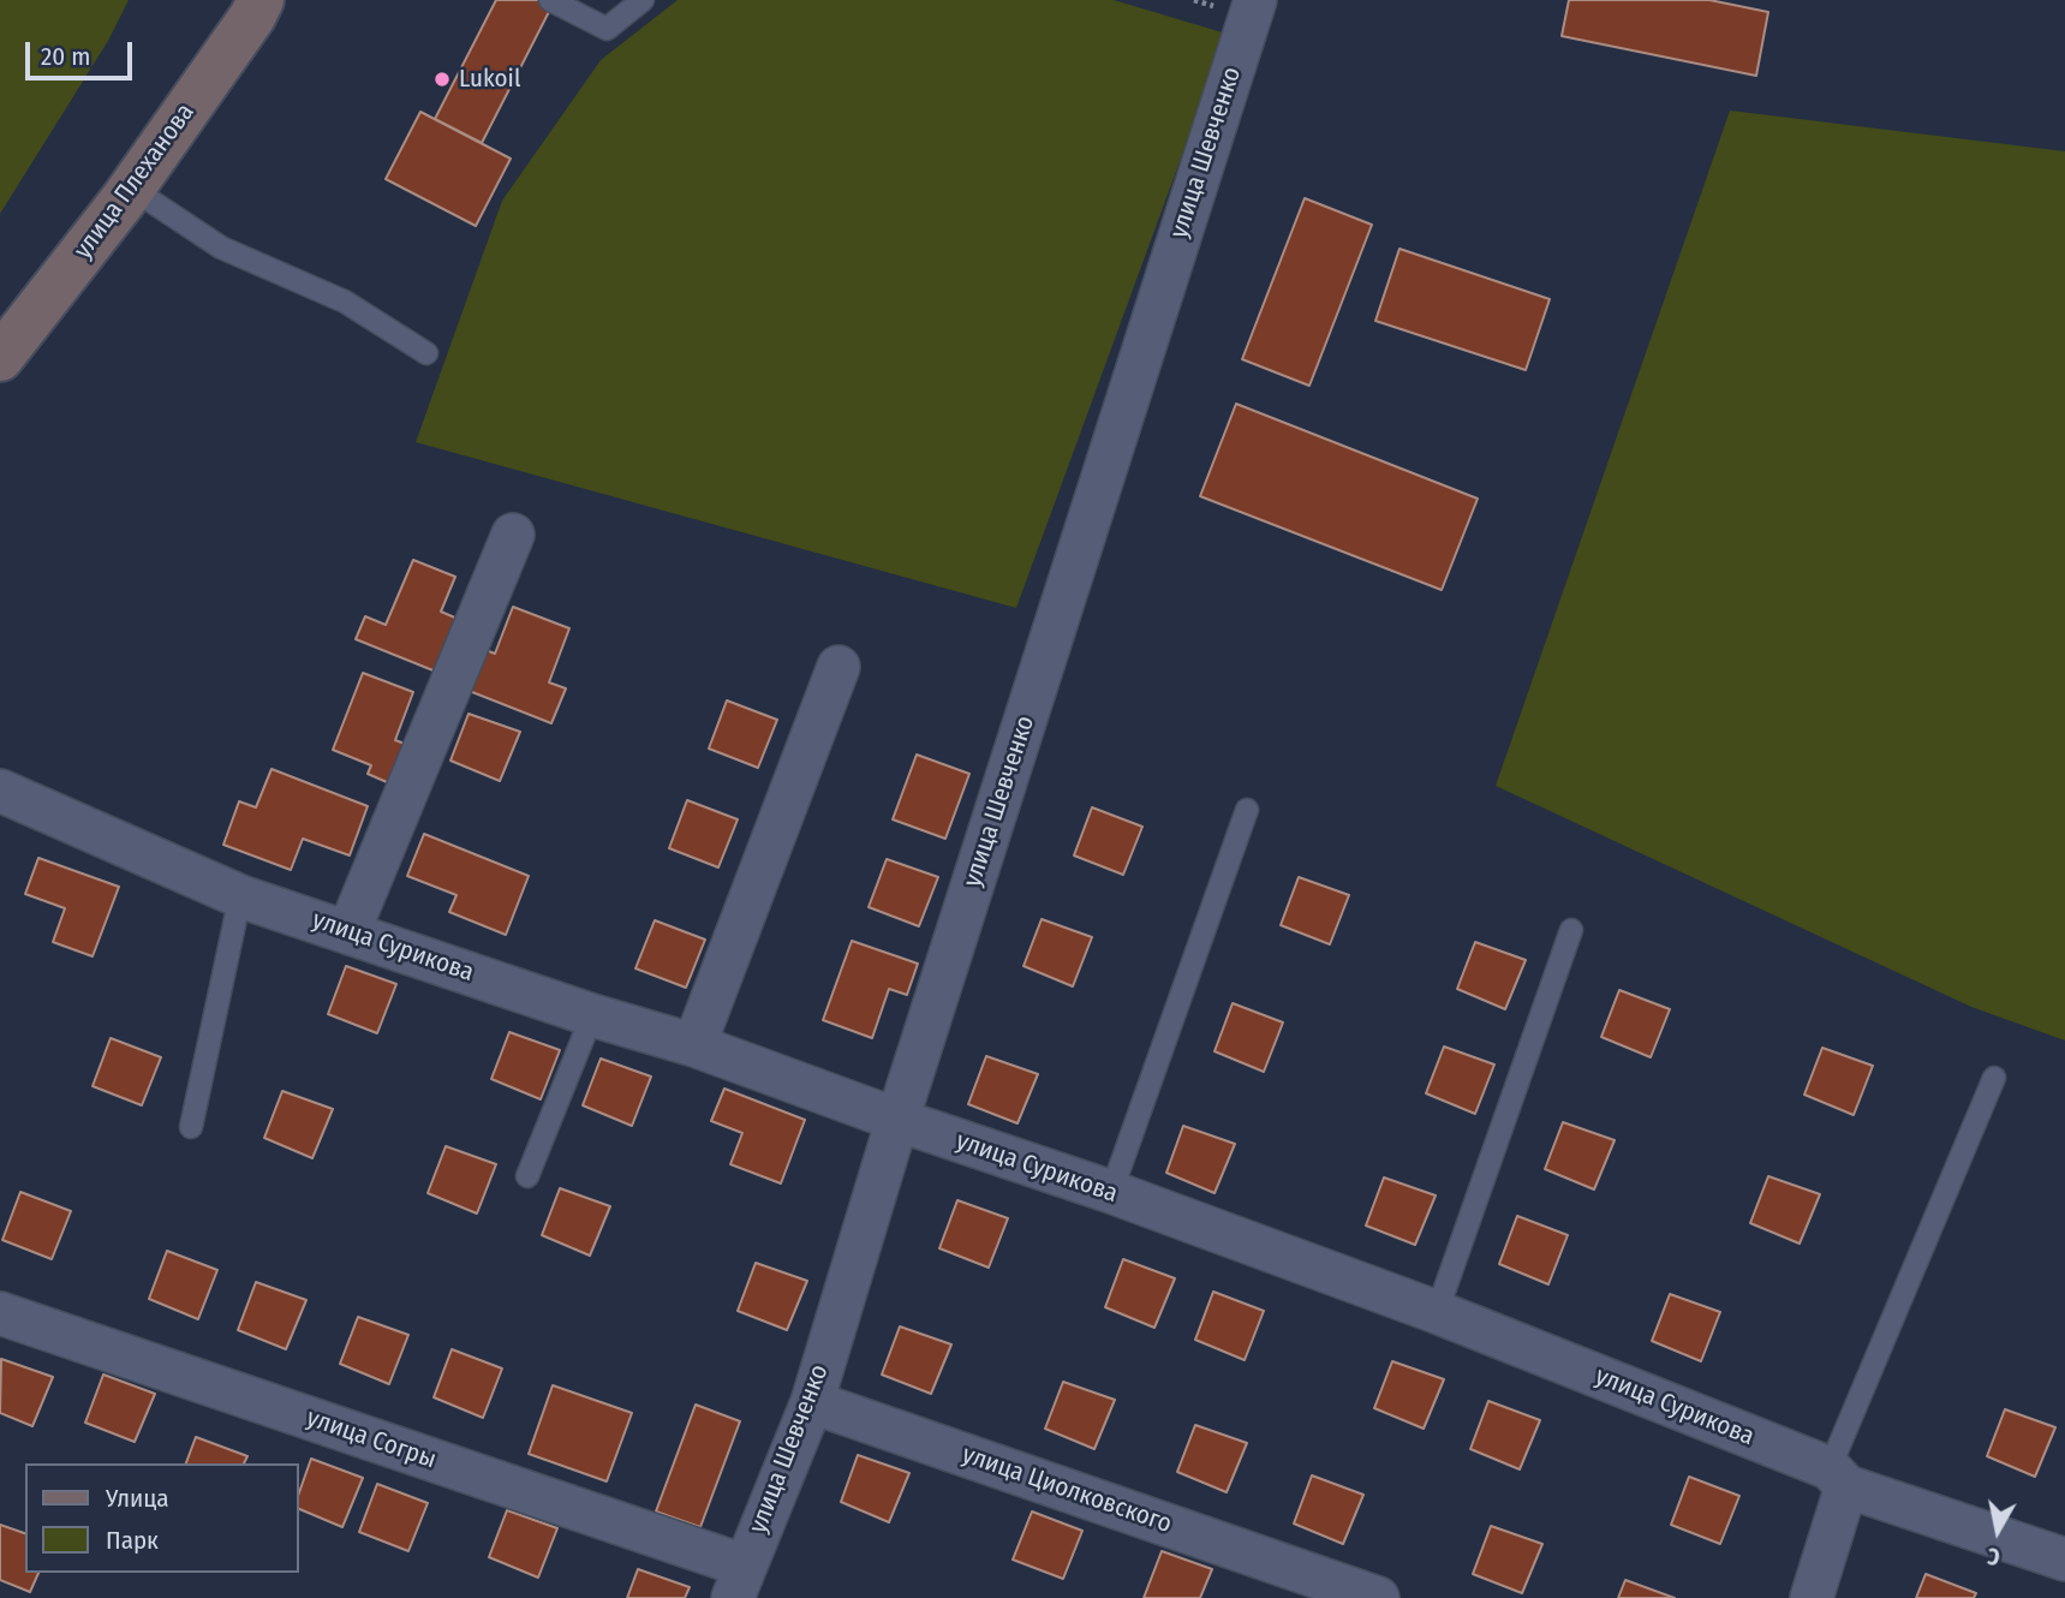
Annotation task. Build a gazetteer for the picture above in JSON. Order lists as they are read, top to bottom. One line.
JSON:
{"streets":{"main road":["улица Плеханова"],"street":["улица Шевченко","улица Сурикова","улица Согры","улица Циолковского"]},"crossings":[["улица Шевченко","улица Сурикова"],["улица Шевченко","улица Согры"],["улица Шевченко","улица Циолковского"]],"places":["Lukoil"],"legend":["Улица","Парк"],"scale_bar":"20 m","north":"bottom"}
